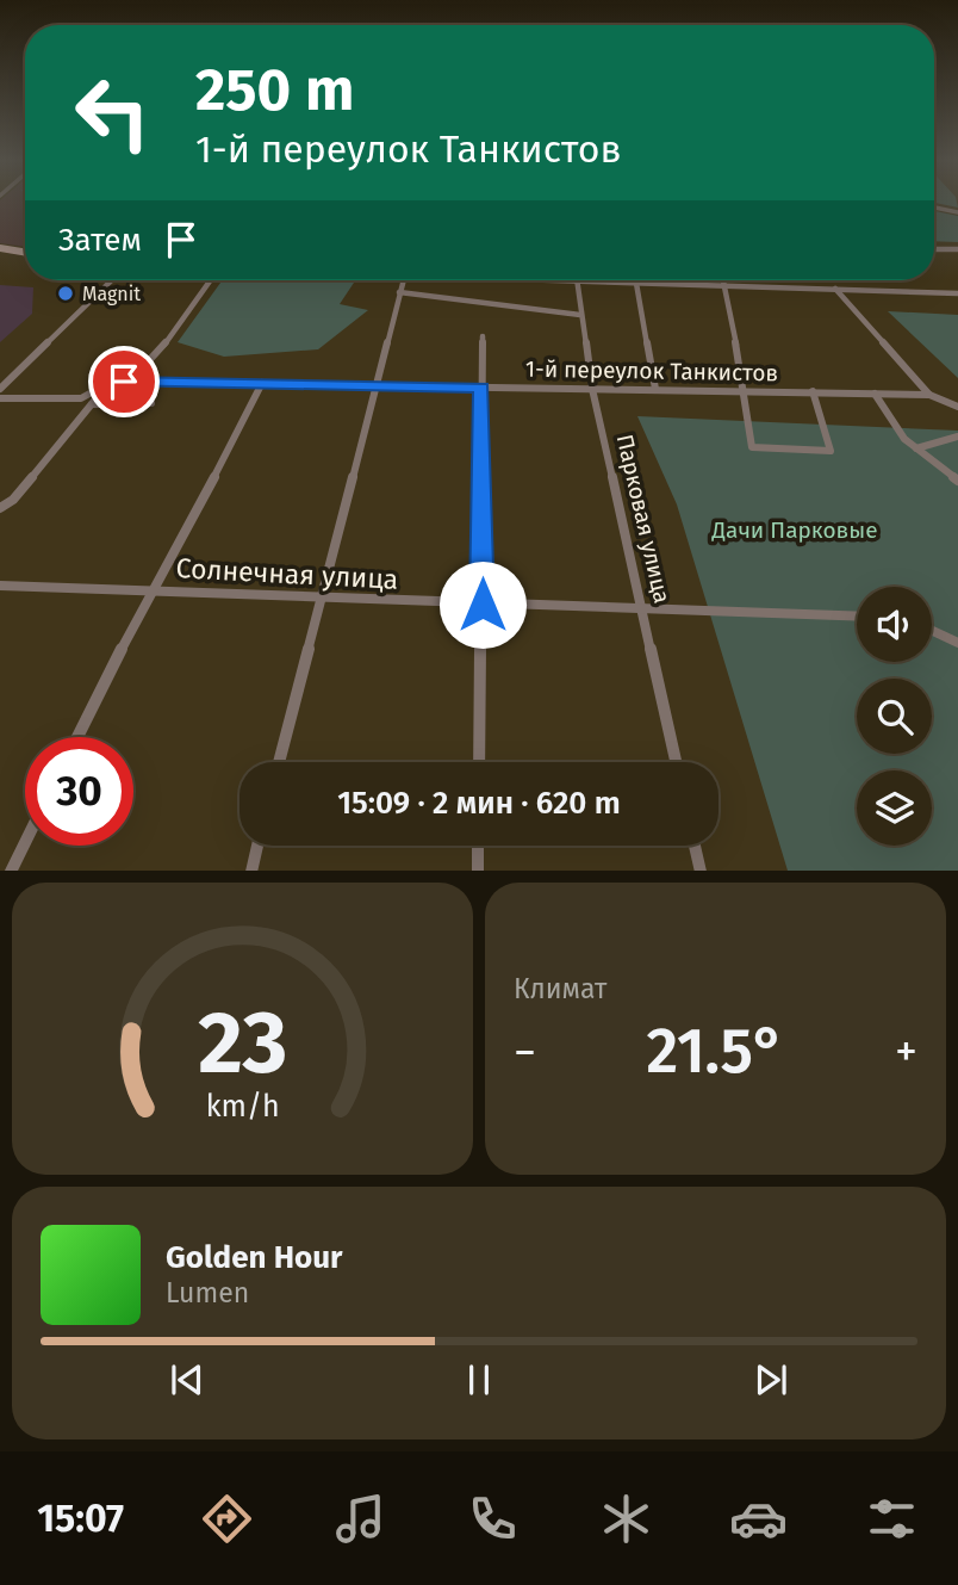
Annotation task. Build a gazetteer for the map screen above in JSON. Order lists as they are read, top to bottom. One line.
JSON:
{"streets":{"street":["1-й переулок Танкистов","Парковая улица","Солнечная улица"]},"crossings":[["1-й переулок Танкистов","Парковая улица"],["Парковая улица","Солнечная улица"]],"parks":["Дачи Парковые"],"places":["Magnit"],"page":{"turn":["250 m","1-й переулок Танкистов"],"then":"Затем","limit":"30","trip":"15:09 · 2 мин · 620 m","tile":"Климат","heat":["−","21.5°","+"],"song":["Golden Hour","Lumen"],"tabs":"15:07","gauge":["23","km/h"]}}
